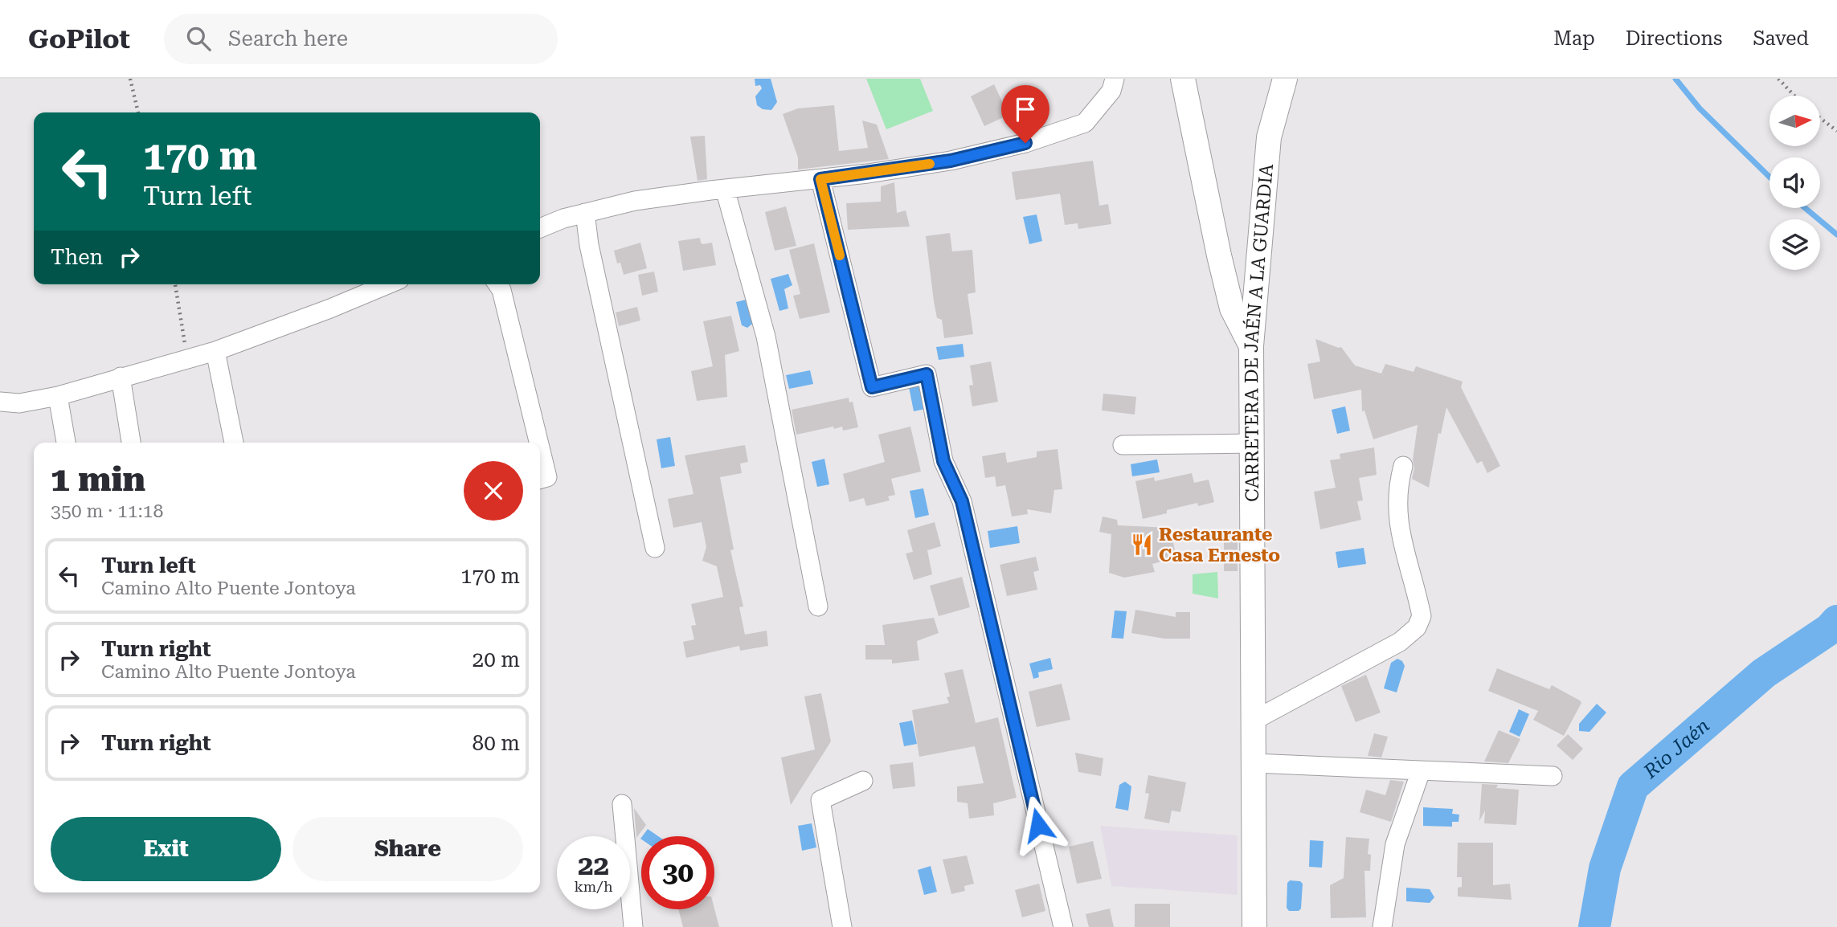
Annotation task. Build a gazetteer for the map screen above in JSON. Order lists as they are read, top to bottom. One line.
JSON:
{"streets":{"street":["CARRETERA DE JAÉN A LA GUARDIA"]},"water":["Rio Jaén"],"places":{"restaurant":["Restaurante Casa Ernesto"]},"north":"right","page":{"header":"GoPilot","search":"Search here","nav":["Map","Directions","Saved"],"turn":["170 m","Turn left"],"then":"Then","heading":["1 min","350 m · 11:18"],"list":[{"name":"Turn left","note":"Camino Alto Puente Jontoya","value":"170 m"},{"name":"Turn right","note":"Camino Alto Puente Jontoya","value":"20 m"},{"name":"Turn right","value":"80 m"}],"buttons":["Exit","Share"],"speed":"22 km/h","limit":"30"}}
